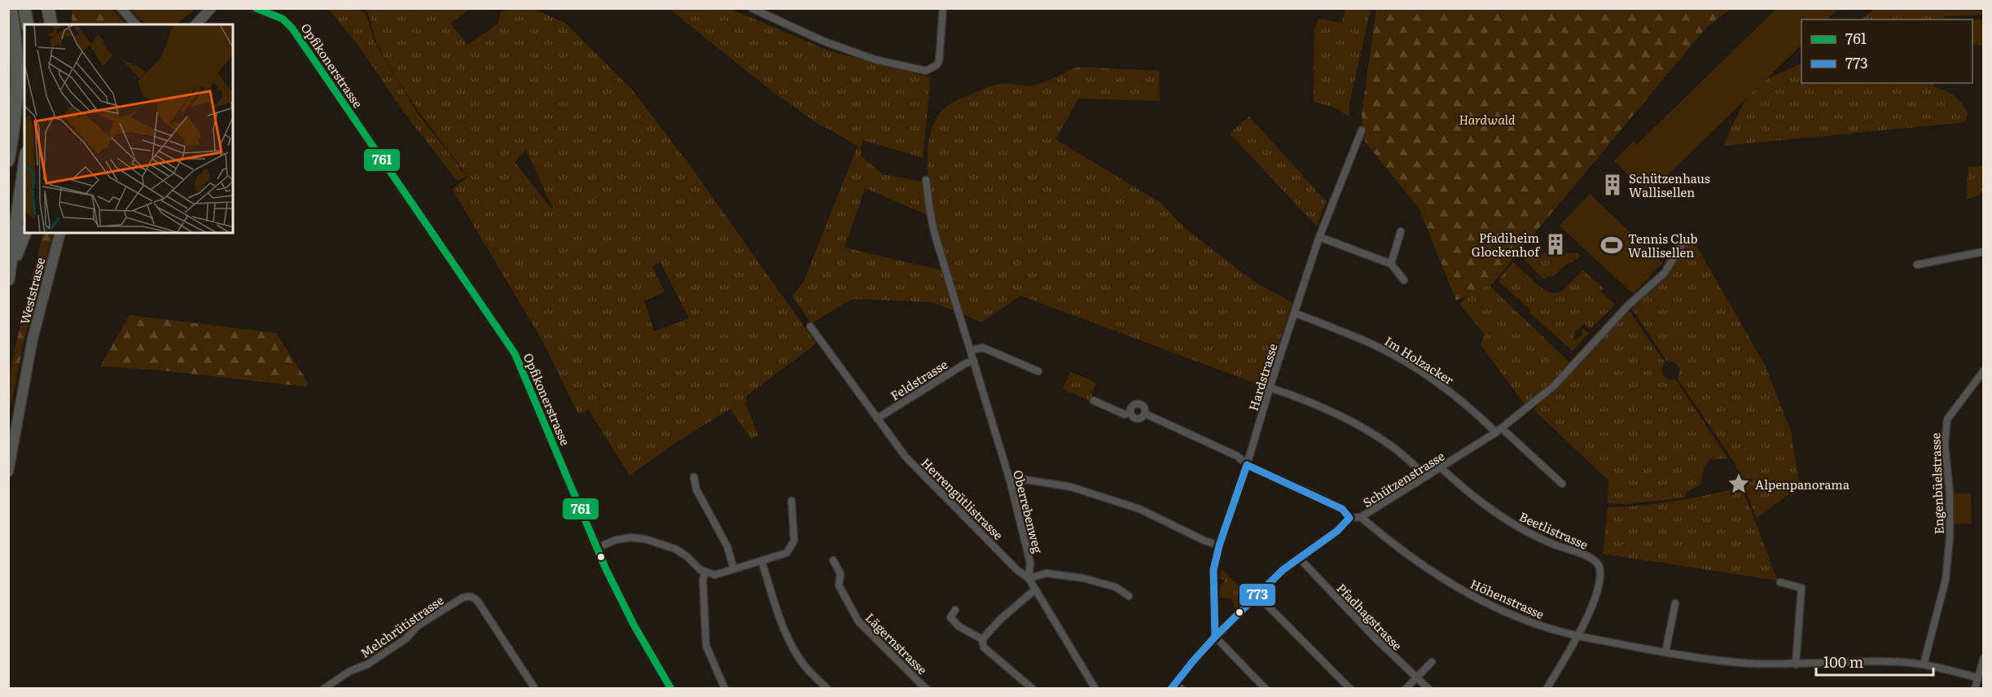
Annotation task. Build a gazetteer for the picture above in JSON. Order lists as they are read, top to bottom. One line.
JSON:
{"streets":{"main road":["Weststrasse"],"street":["Opfikonerstrasse","Im Holzacker","Hardstrasse","Feldstrasse","Schützenstrasse","Engenbüelstrasse","Herrengütlistrasse","Oberrebenweg","Beetlistrasse","Höhenstrasse","Pfadhagstrasse","Melchrütistrasse","Lägernstrasse"]},"crossings":[["Im Holzacker","Hardstrasse"],["Im Holzacker","Schützenstrasse"],["Feldstrasse","Herrengütlistrasse"],["Feldstrasse","Oberrebenweg"],["Schützenstrasse","Beetlistrasse"],["Schützenstrasse","Höhenstrasse"],["Engenbüelstrasse","Höhenstrasse"],["Herrengütlistrasse","Oberrebenweg"],["Beetlistrasse","Höhenstrasse"]],"parks":["Hardwald"],"places":{"building":["Schützenhaus Wallisellen","Pfadiheim Glockenhof"],"sports":["Tennis Club Wallisellen"],"place":["Alpenpanorama"]},"lines":["transit line 761","transit line 773"],"legend":["761","773"],"scale_bar":"100 m"}
